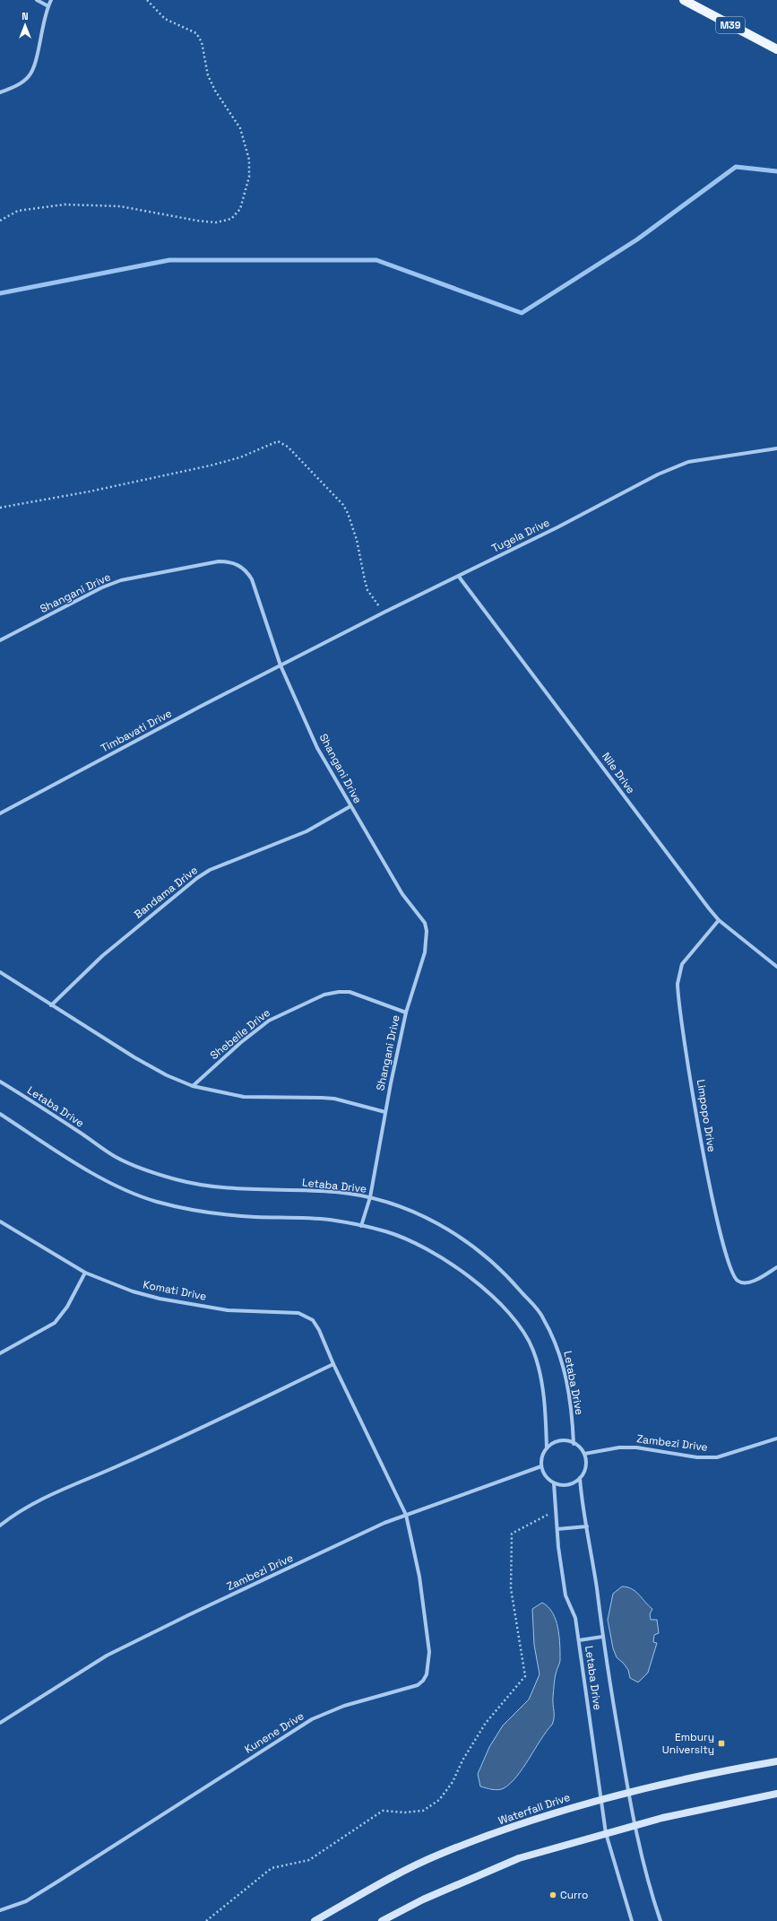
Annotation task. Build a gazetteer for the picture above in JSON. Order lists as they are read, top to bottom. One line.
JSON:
{"streets":{"main road":["M39","Waterfall Drive"],"street":["Tugela Drive","Shangani Drive","Timbavati Drive","Nile Drive","Bandama Drive","Shebelle Drive","Letaba Drive","Limpopo Drive","Komati Drive","Zambezi Drive","Kunene Drive"]},"crossings":[["Tugela Drive","Shangani Drive"],["Tugela Drive","Timbavati Drive"],["Tugela Drive","Nile Drive"],["Shangani Drive","Timbavati Drive"],["Shangani Drive","Bandama Drive"],["Shangani Drive","Shebelle Drive"],["Shangani Drive","Letaba Drive"],["Nile Drive","Limpopo Drive"],["Letaba Drive","Zambezi Drive"],["Letaba Drive","Waterfall Drive"],["Komati Drive","Zambezi Drive"],["Komati Drive","Kunene Drive"],["Zambezi Drive","Kunene Drive"]],"places":{"transit":["Embury University"],"other":["Curro"]},"north":"top"}
